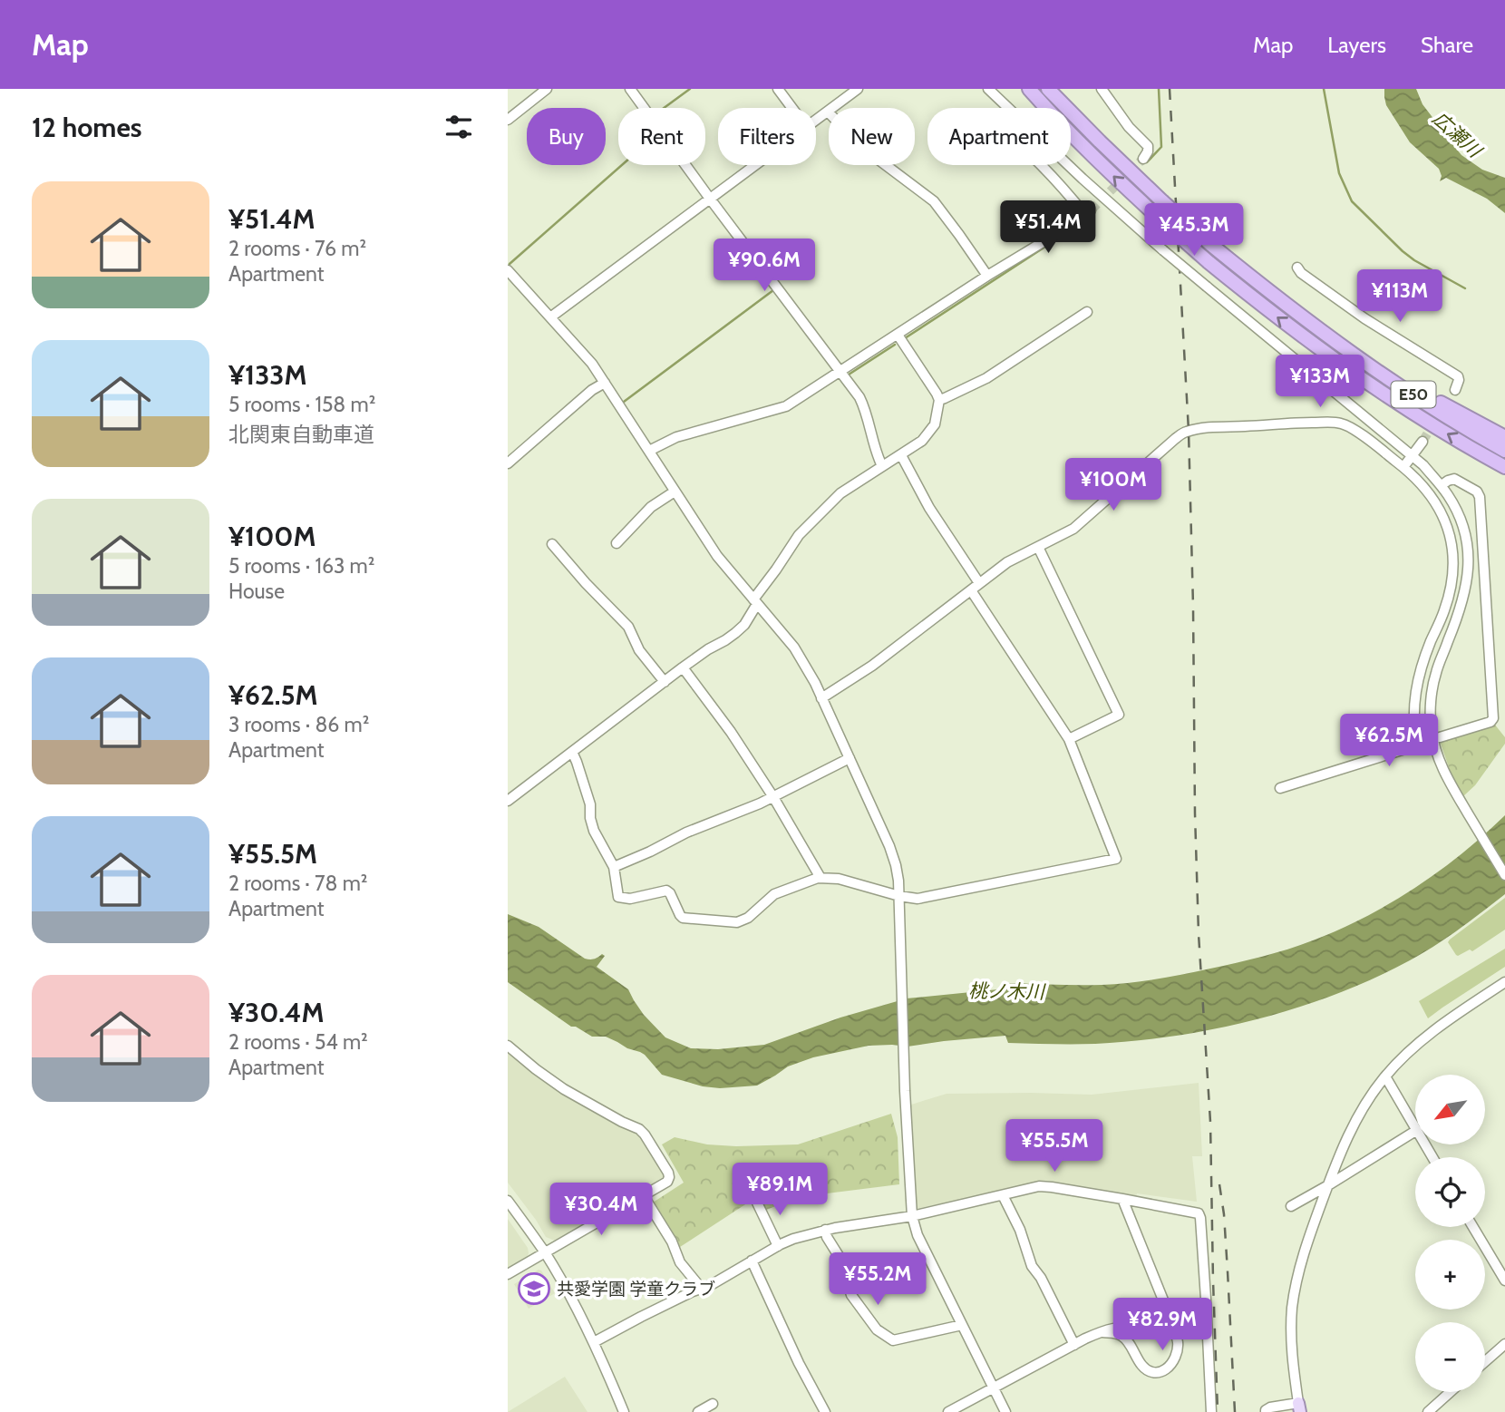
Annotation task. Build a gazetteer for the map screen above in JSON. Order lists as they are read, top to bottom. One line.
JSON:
{"streets":{"highway":["E50"]},"water":["広瀬川","桃ノ木川"],"places":{"school or university":["共愛学園 学童クラブ"]},"north":"bottom left","page":{"header":"Map","nav":["Map","Layers","Share"],"heading":"12 homes","chip":["Buy","Rent","Filters","New","Apartment"],"list":[{"name":"¥51.4M","note":"2 rooms · 76 m² · Apartment"},{"name":"¥133M","note":"5 rooms · 158 m² · 北関東自動車道"},{"name":"¥100M","note":"5 rooms · 163 m² · House"},{"name":"¥62.5M","note":"3 rooms · 86 m² · Apartment"},{"name":"¥55.5M","note":"2 rooms · 78 m² · Apartment"},{"name":"¥30.4M","note":"2 rooms · 54 m² · Apartment"}],"price":["¥51.4M","¥45.3M","¥90.6M","¥113M","¥133M","¥100M","¥62.5M","¥55.5M","¥89.1M","¥30.4M","¥55.2M","¥82.9M"],"map_buttons":["+","−"]}}
